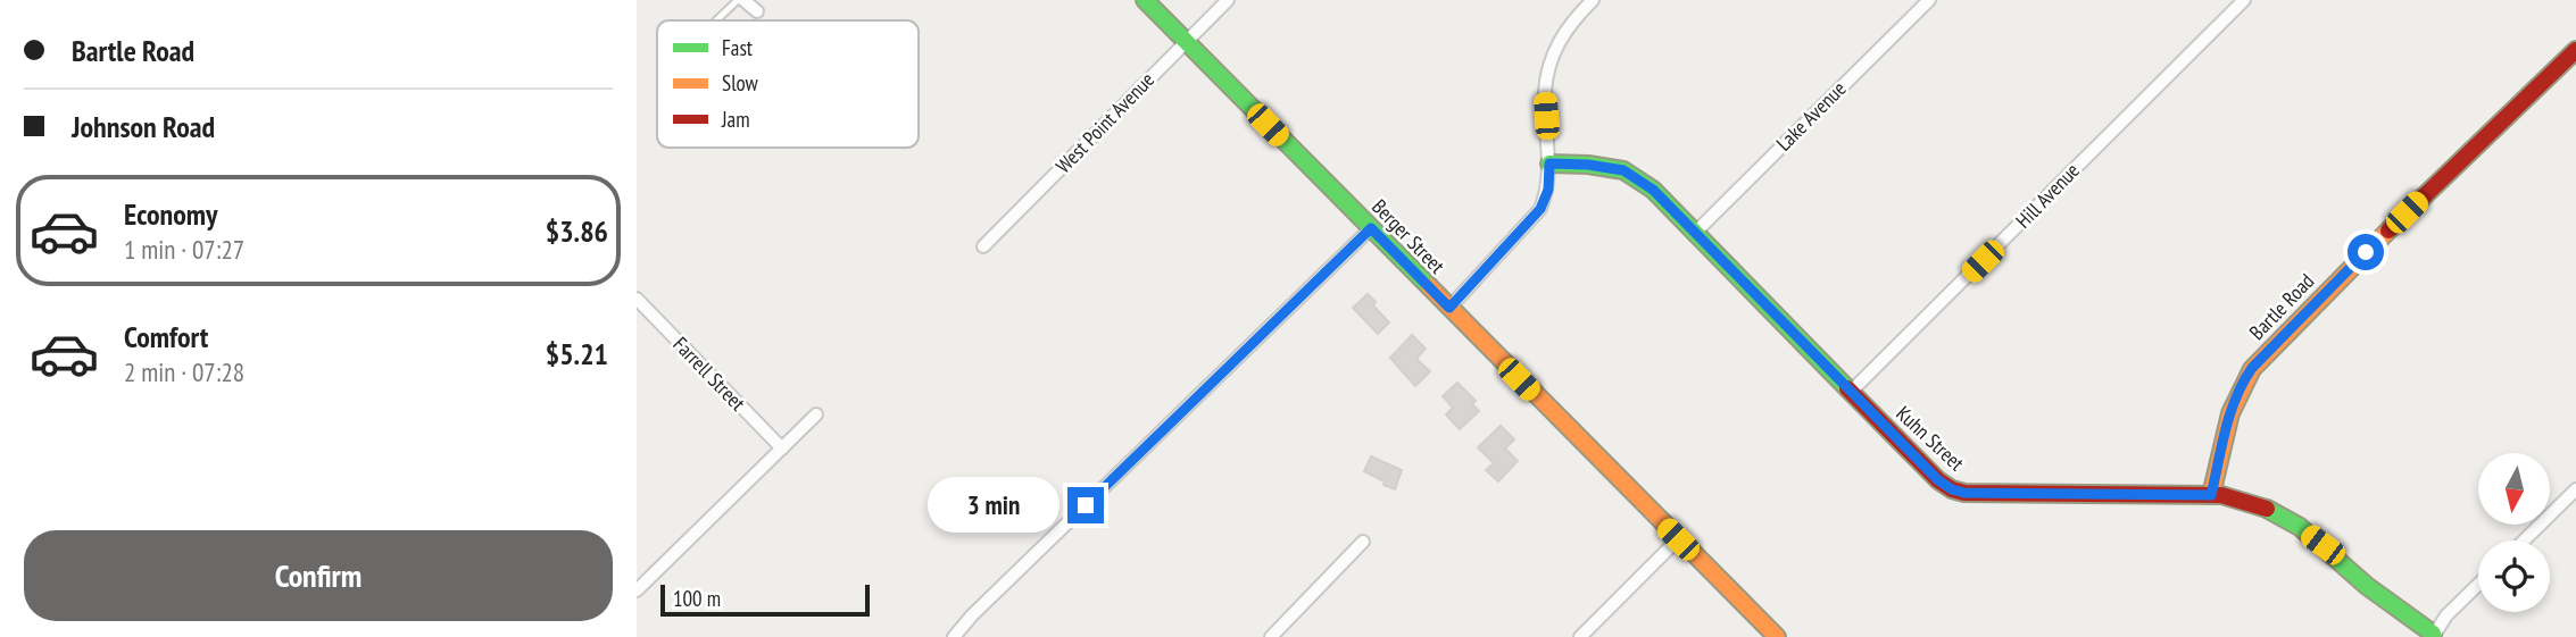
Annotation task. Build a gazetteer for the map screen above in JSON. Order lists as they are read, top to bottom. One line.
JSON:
{"streets":{"street":["Lake Avenue","West Point Avenue","Hill Avenue","Berger Street","Bartle Road","Farrell Street","Kuhn Street"]},"crossings":[["Lake Avenue","Kuhn Street"],["West Point Avenue","Berger Street"],["Hill Avenue","Kuhn Street"],["Bartle Road","Kuhn Street"]],"legend":["Fast","Slow","Jam"],"scale_bar":"100 m","north":"bottom","page":{"banner":["Bartle Road","Johnson Road"],"list":[{"name":"Economy","note":"1 min · 07:27","value":"$3.86"},{"name":"Comfort","note":"2 min · 07:28","value":"$5.21"}],"bubble":"3 min","buttons":"Confirm","scale":"100 m"}}
